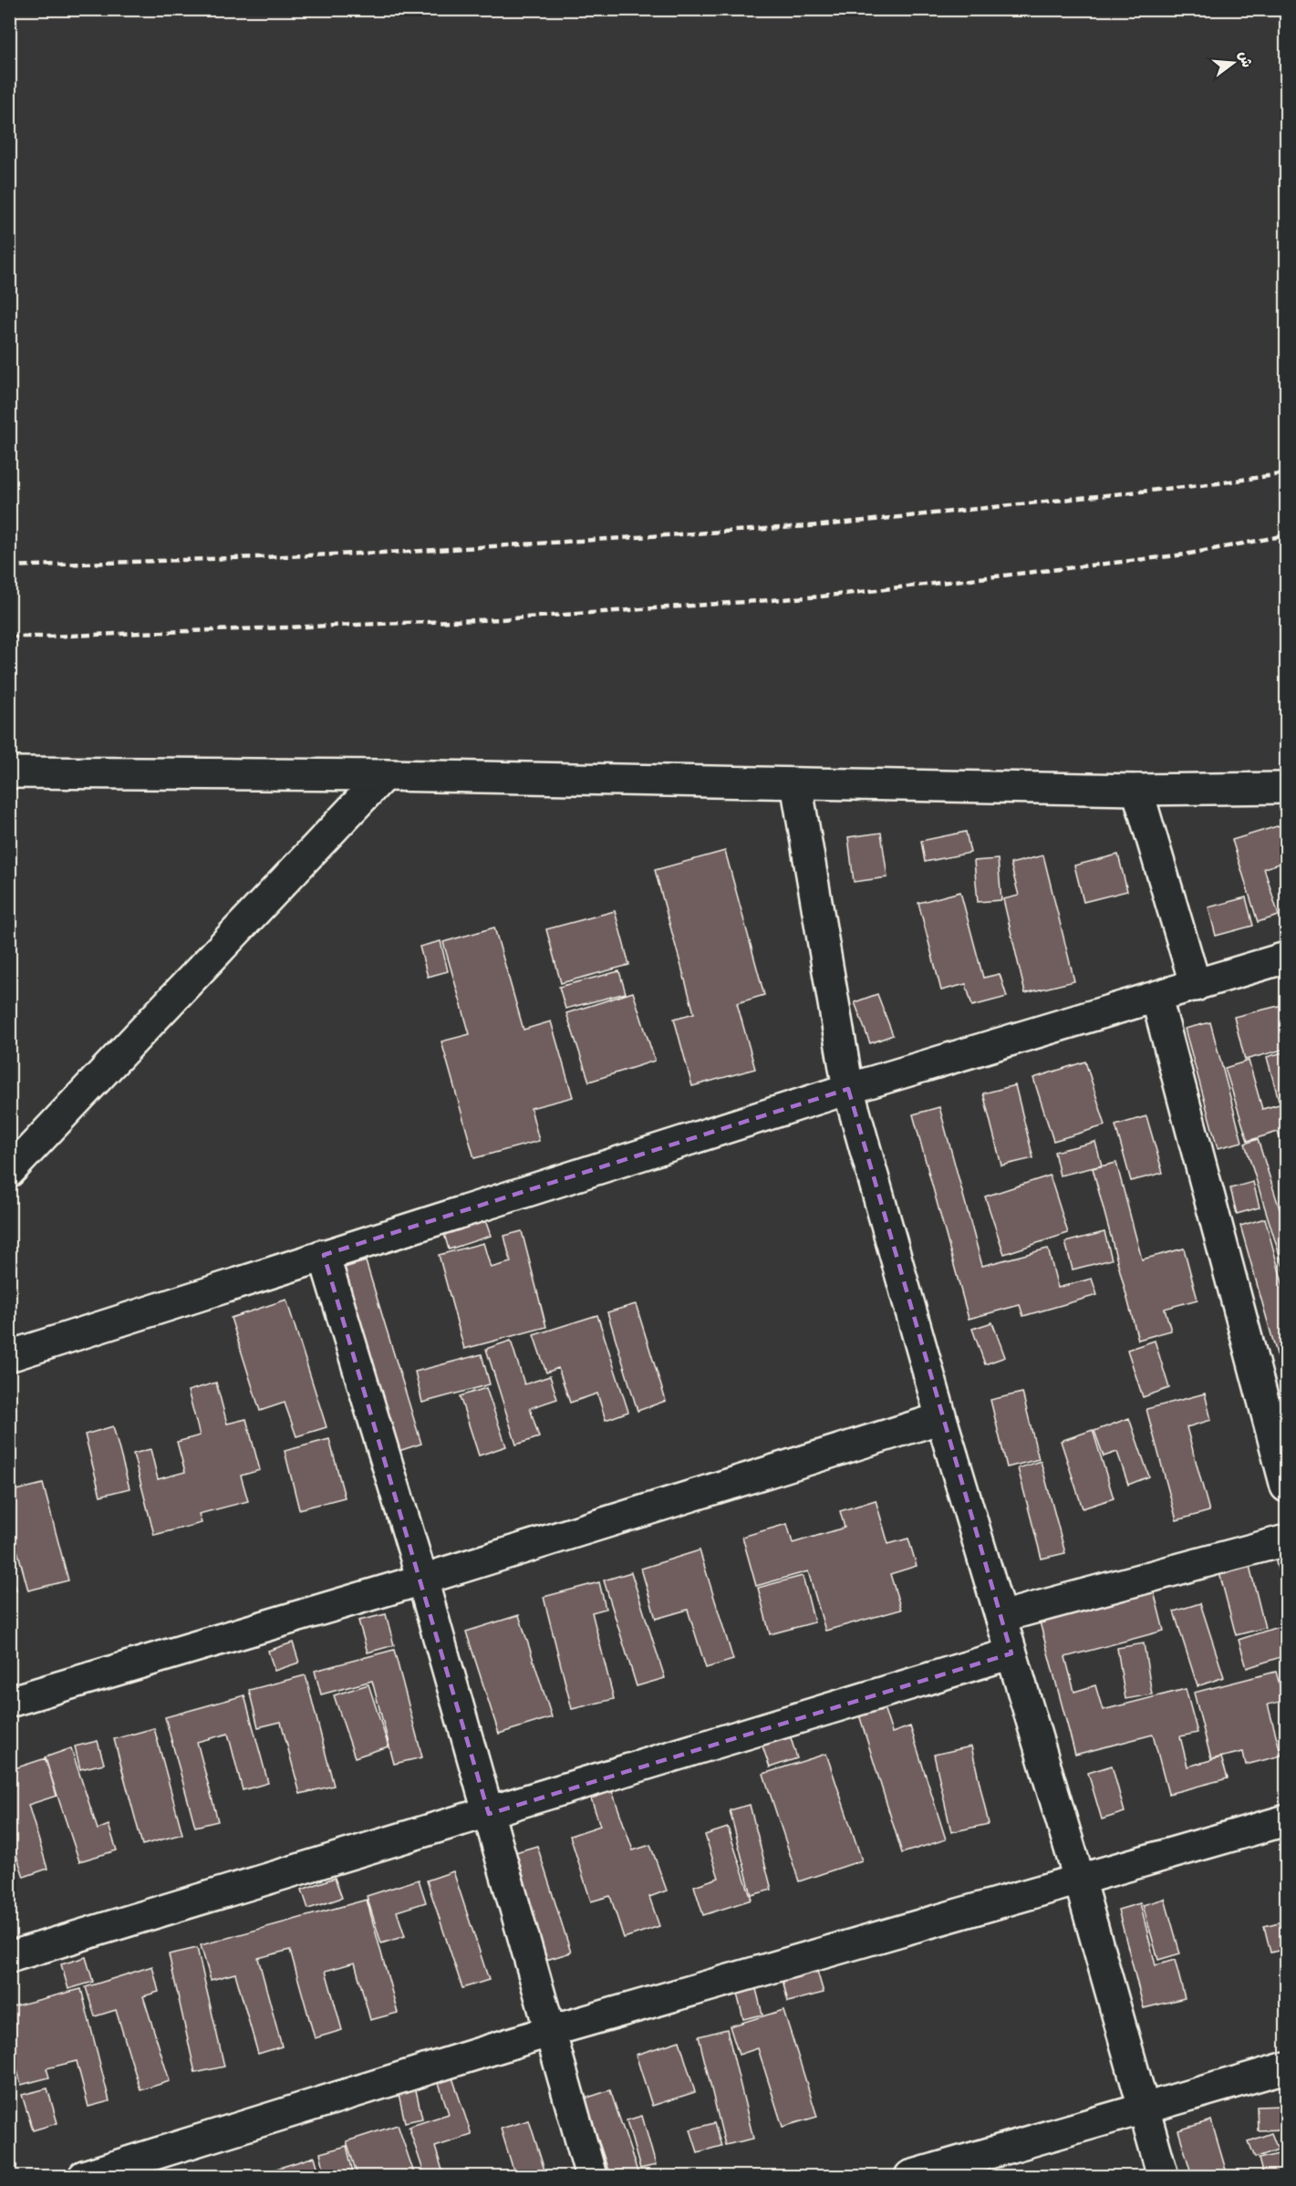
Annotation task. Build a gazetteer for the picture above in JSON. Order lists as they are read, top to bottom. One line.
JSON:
{"north":"right"}
